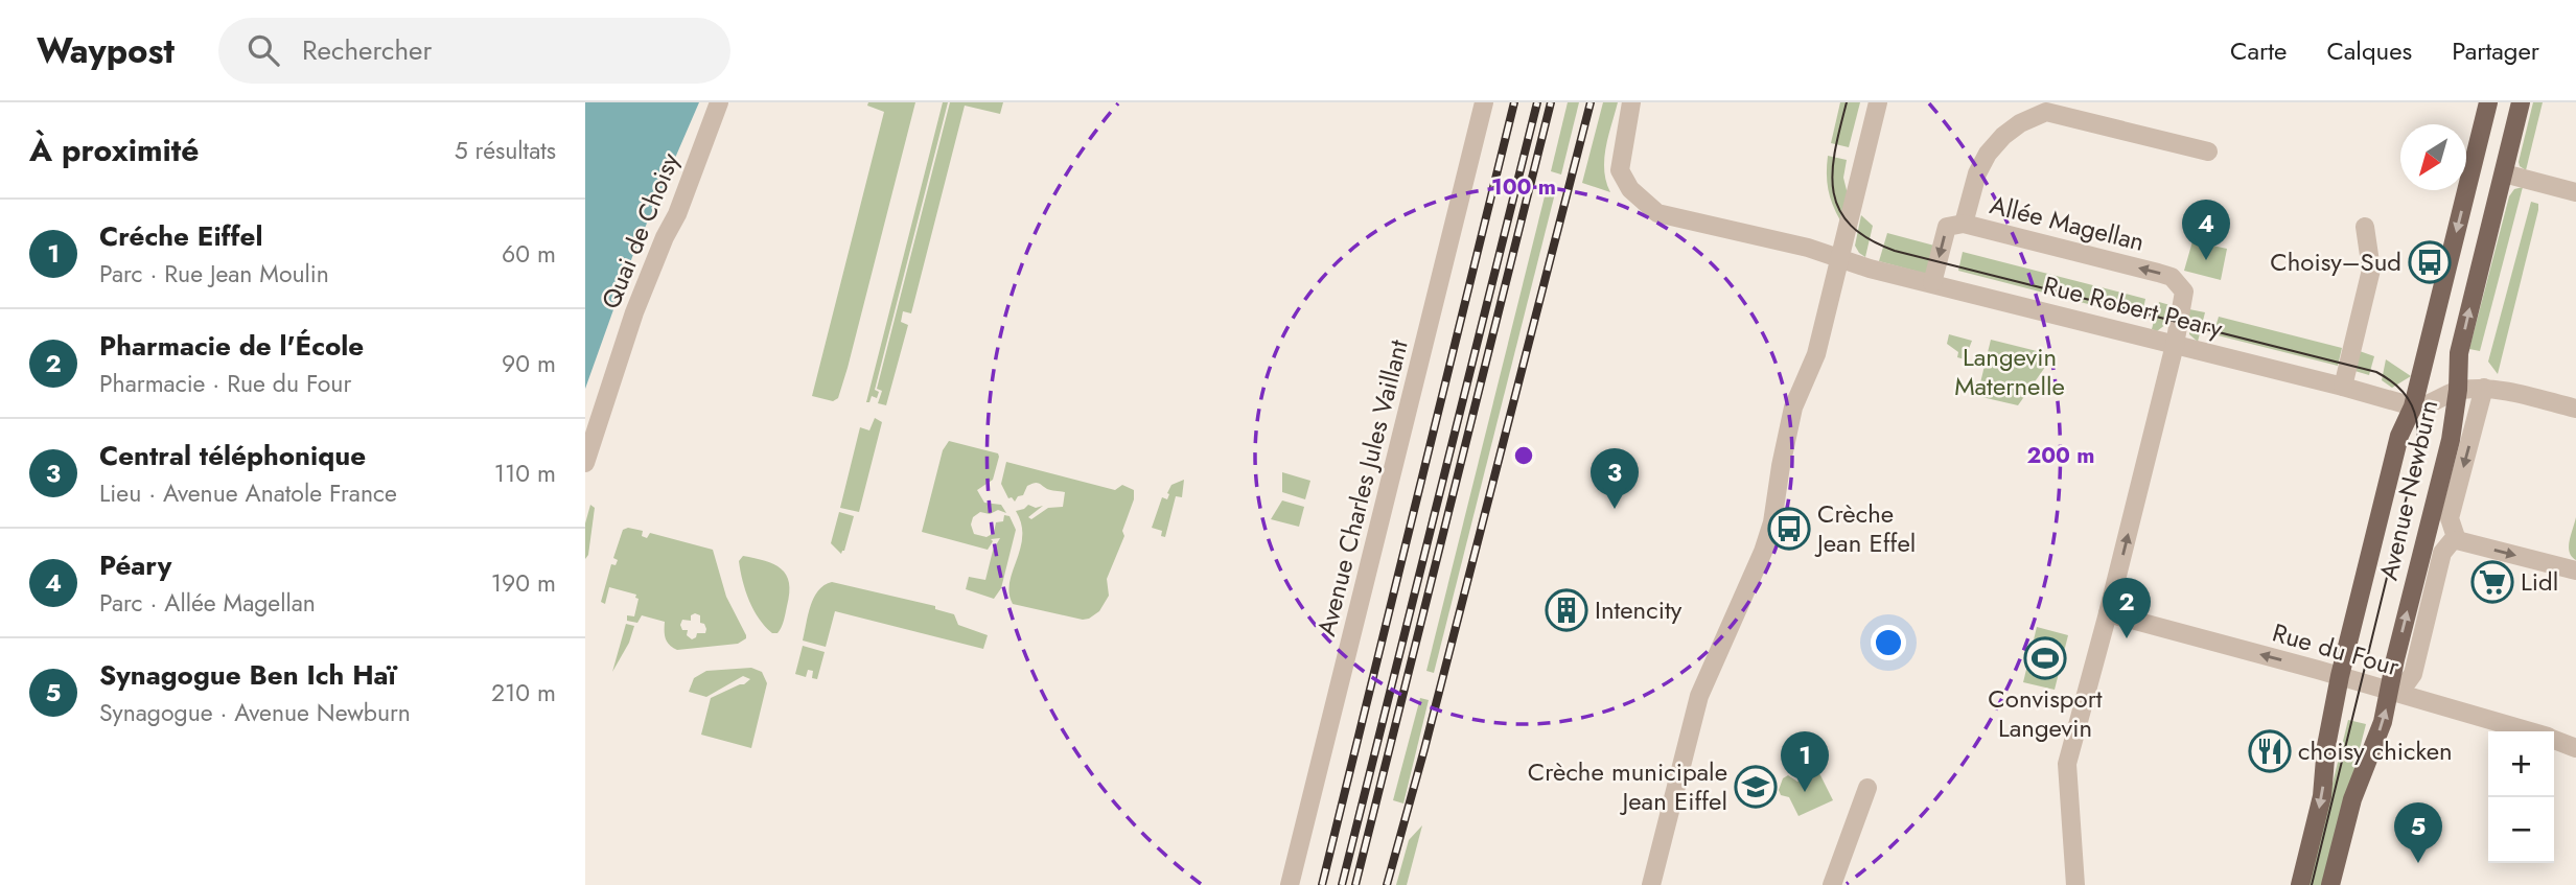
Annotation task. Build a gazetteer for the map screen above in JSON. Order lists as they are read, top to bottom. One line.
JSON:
{"streets":{"main road":["Avenue Newburn"],"street":["Allée Magellan","Quai de Choisy","Rue Robert Peary","Avenue Charles Jules Vaillant","Rue du Four"]},"crossings":[["Allée Magellan","Rue Robert Peary"],["Rue Robert Peary","Avenue Newburn"],["Avenue Newburn","Rue du Four"]],"one_way":["Rue du Four"],"parks":["Langevin Maternelle"],"places":{"bus stop":["Choisy–Sud","Crèche Jean Effel"],"supermarket":["Lidl"],"building":["Intencity"],"sports":["Convisport Langevin"],"restaurant":["choisy chicken"],"school or university":["Crèche municipale Jean Eiffel"]},"north":"bottom left","page":{"header":"Waypost","search":"Rechercher","nav":["Carte","Calques","Partager"],"heading":["À proximité","5 résultats"],"list":[{"mark":"1","name":"Créche Eiffel","note":"Parc · Rue Jean Moulin","value":"60 m"},{"mark":"2","name":"Pharmacie de l'École","note":"Pharmacie · Rue du Four","value":"90 m"},{"mark":"3","name":"Central téléphonique","note":"Lieu · Avenue Anatole France","value":"110 m"},{"mark":"4","name":"Péary","note":"Parc · Allée Magellan","value":"190 m"},{"mark":"5","name":"Synagogue Ben Ich Haï","note":"Synagogue · Avenue Newburn","value":"210 m"}],"pins":["4","3","2","1","5"],"map_buttons":["+","−"]},"rings":["100 m","200 m"]}
